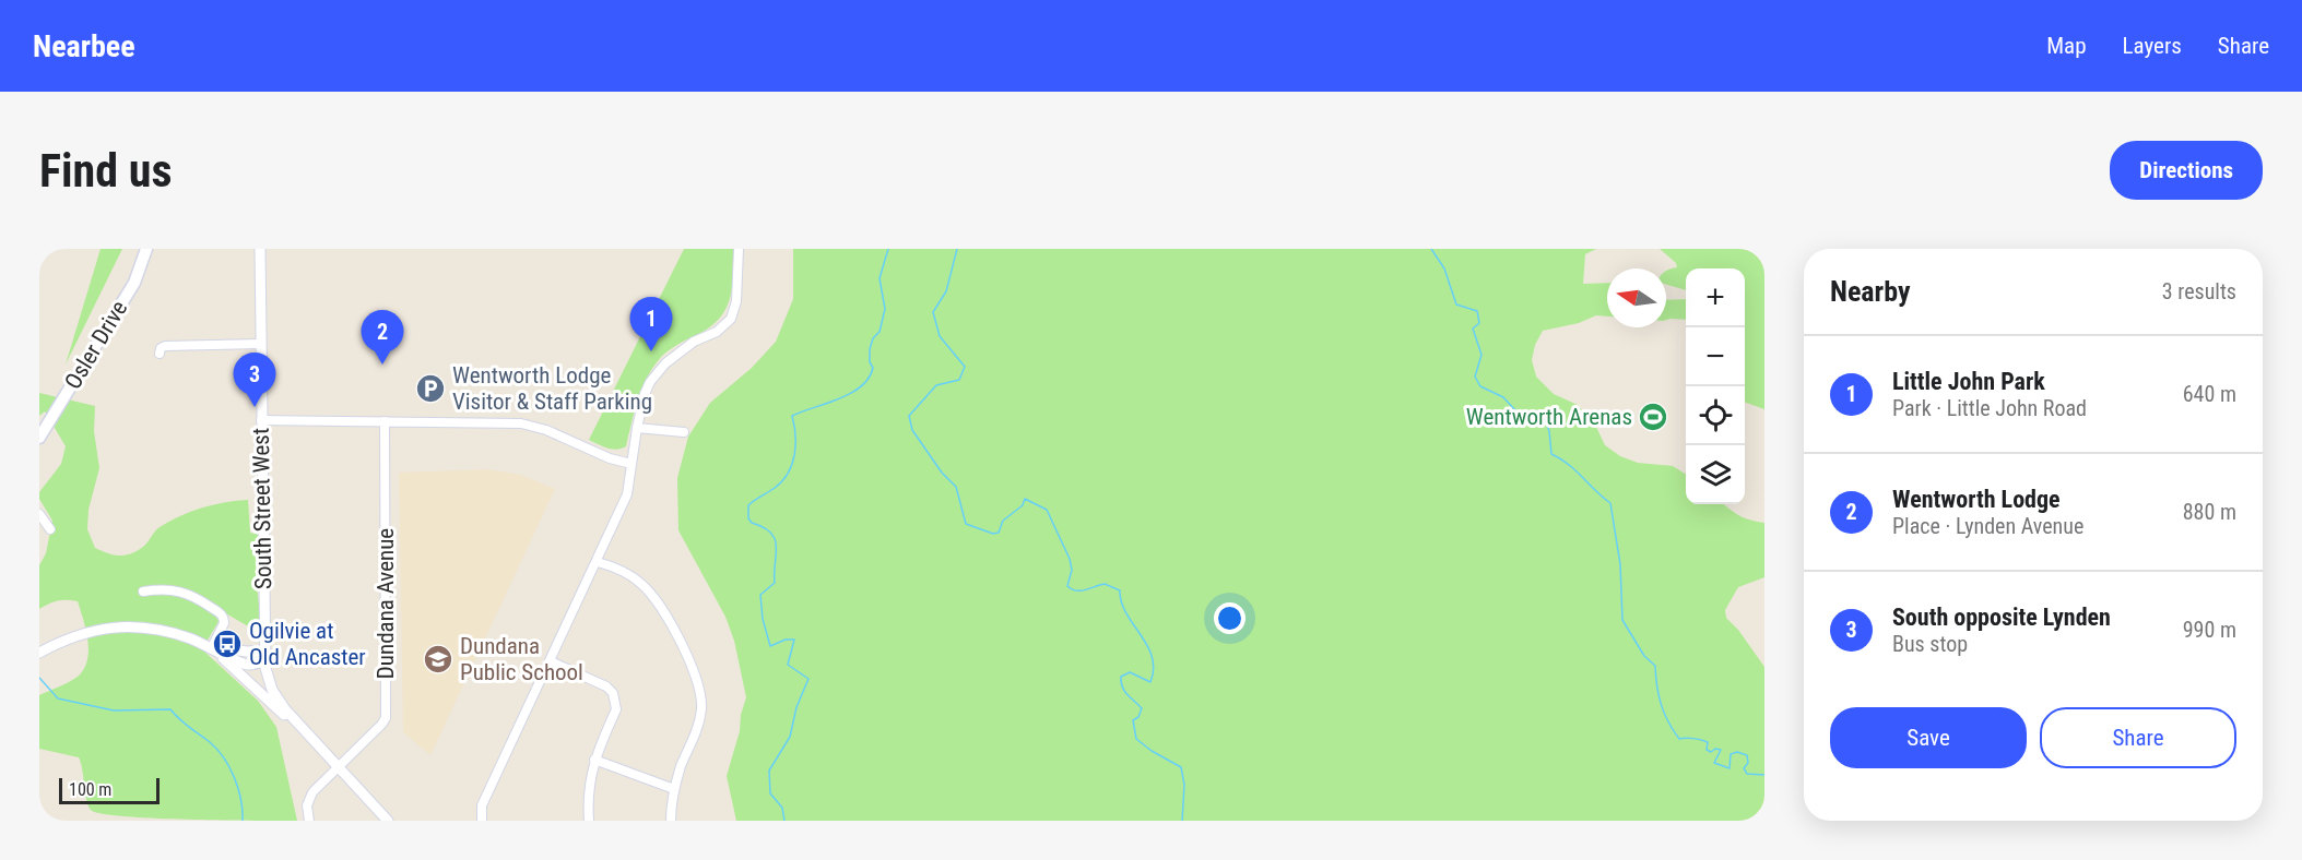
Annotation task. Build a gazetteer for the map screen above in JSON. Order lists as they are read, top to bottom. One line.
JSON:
{"streets":{"main road":["Osler Drive"],"street":["South Street West","Dundana Avenue"]},"places":{"parking":["Wentworth Lodge Visitor & Staff Parking"],"sports":["Wentworth Arenas"],"bus stop":["Ogilvie at Old Ancaster"],"school or university":["Dundana Public School"]},"scale_bar":"100 m","north":"left","page":{"header":"Nearbee","nav":["Map","Layers","Share"],"buttons":["Directions",["Save","Share"]],"title":"Find us","heading":["Nearby","3 results"],"map_buttons":["+","−"],"pins":["1","2","3"],"list":[{"mark":"1","name":"Little John Park","note":"Park · Little John Road","value":"640 m"},{"mark":"2","name":"Wentworth Lodge","note":"Place · Lynden Avenue","value":"880 m"},{"mark":"3","name":"South opposite Lynden","note":"Bus stop","value":"990 m"}],"scale":"100 m"}}
